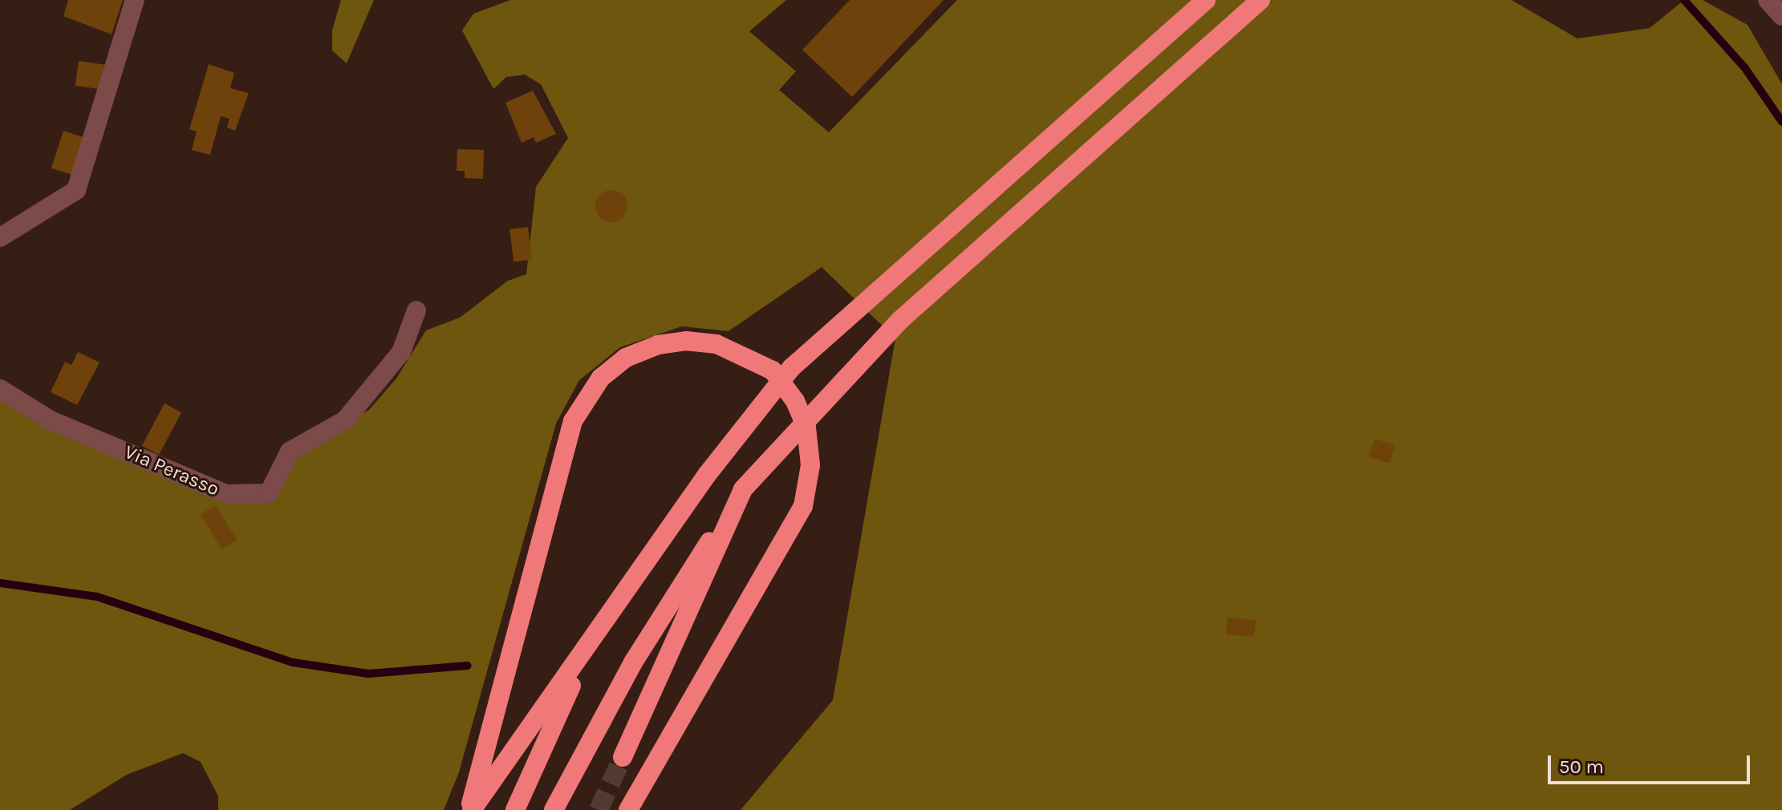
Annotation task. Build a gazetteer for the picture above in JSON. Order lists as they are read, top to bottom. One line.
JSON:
{"streets":{"street":["Via Perasso"]},"scale_bar":"50 m"}
